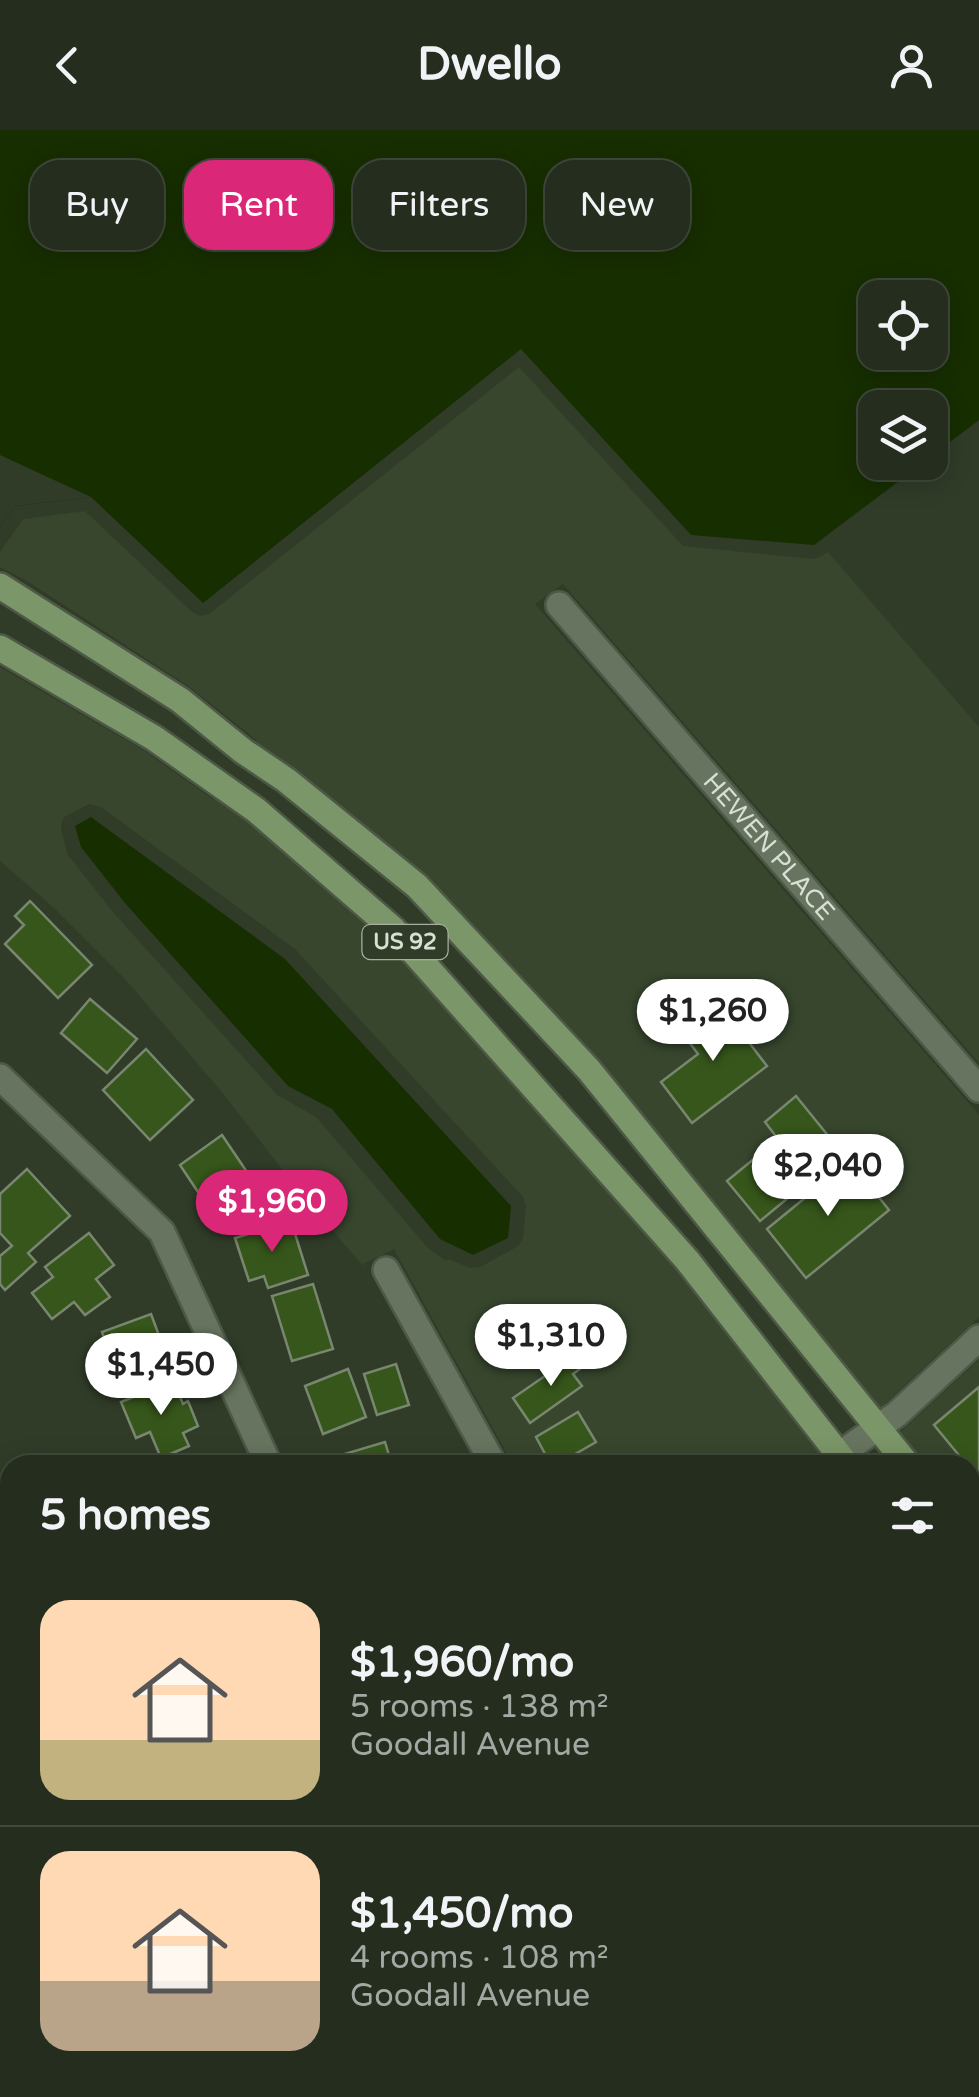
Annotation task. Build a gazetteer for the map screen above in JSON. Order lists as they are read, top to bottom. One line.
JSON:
{"streets":{"main road":["US 92"],"street":["HEWEN PLACE"]},"page":{"header":"Dwello","chip":["Buy","Rent","Filters","New"],"price":["$1,260","$2,040","$1,960","$1,310","$1,450"],"heading":"5 homes","list":[{"name":"$1,960/mo","note":"5 rooms · 138 m² · Goodall Avenue"},{"name":"$1,450/mo","note":"4 rooms · 108 m² · Goodall Avenue"}]}}
